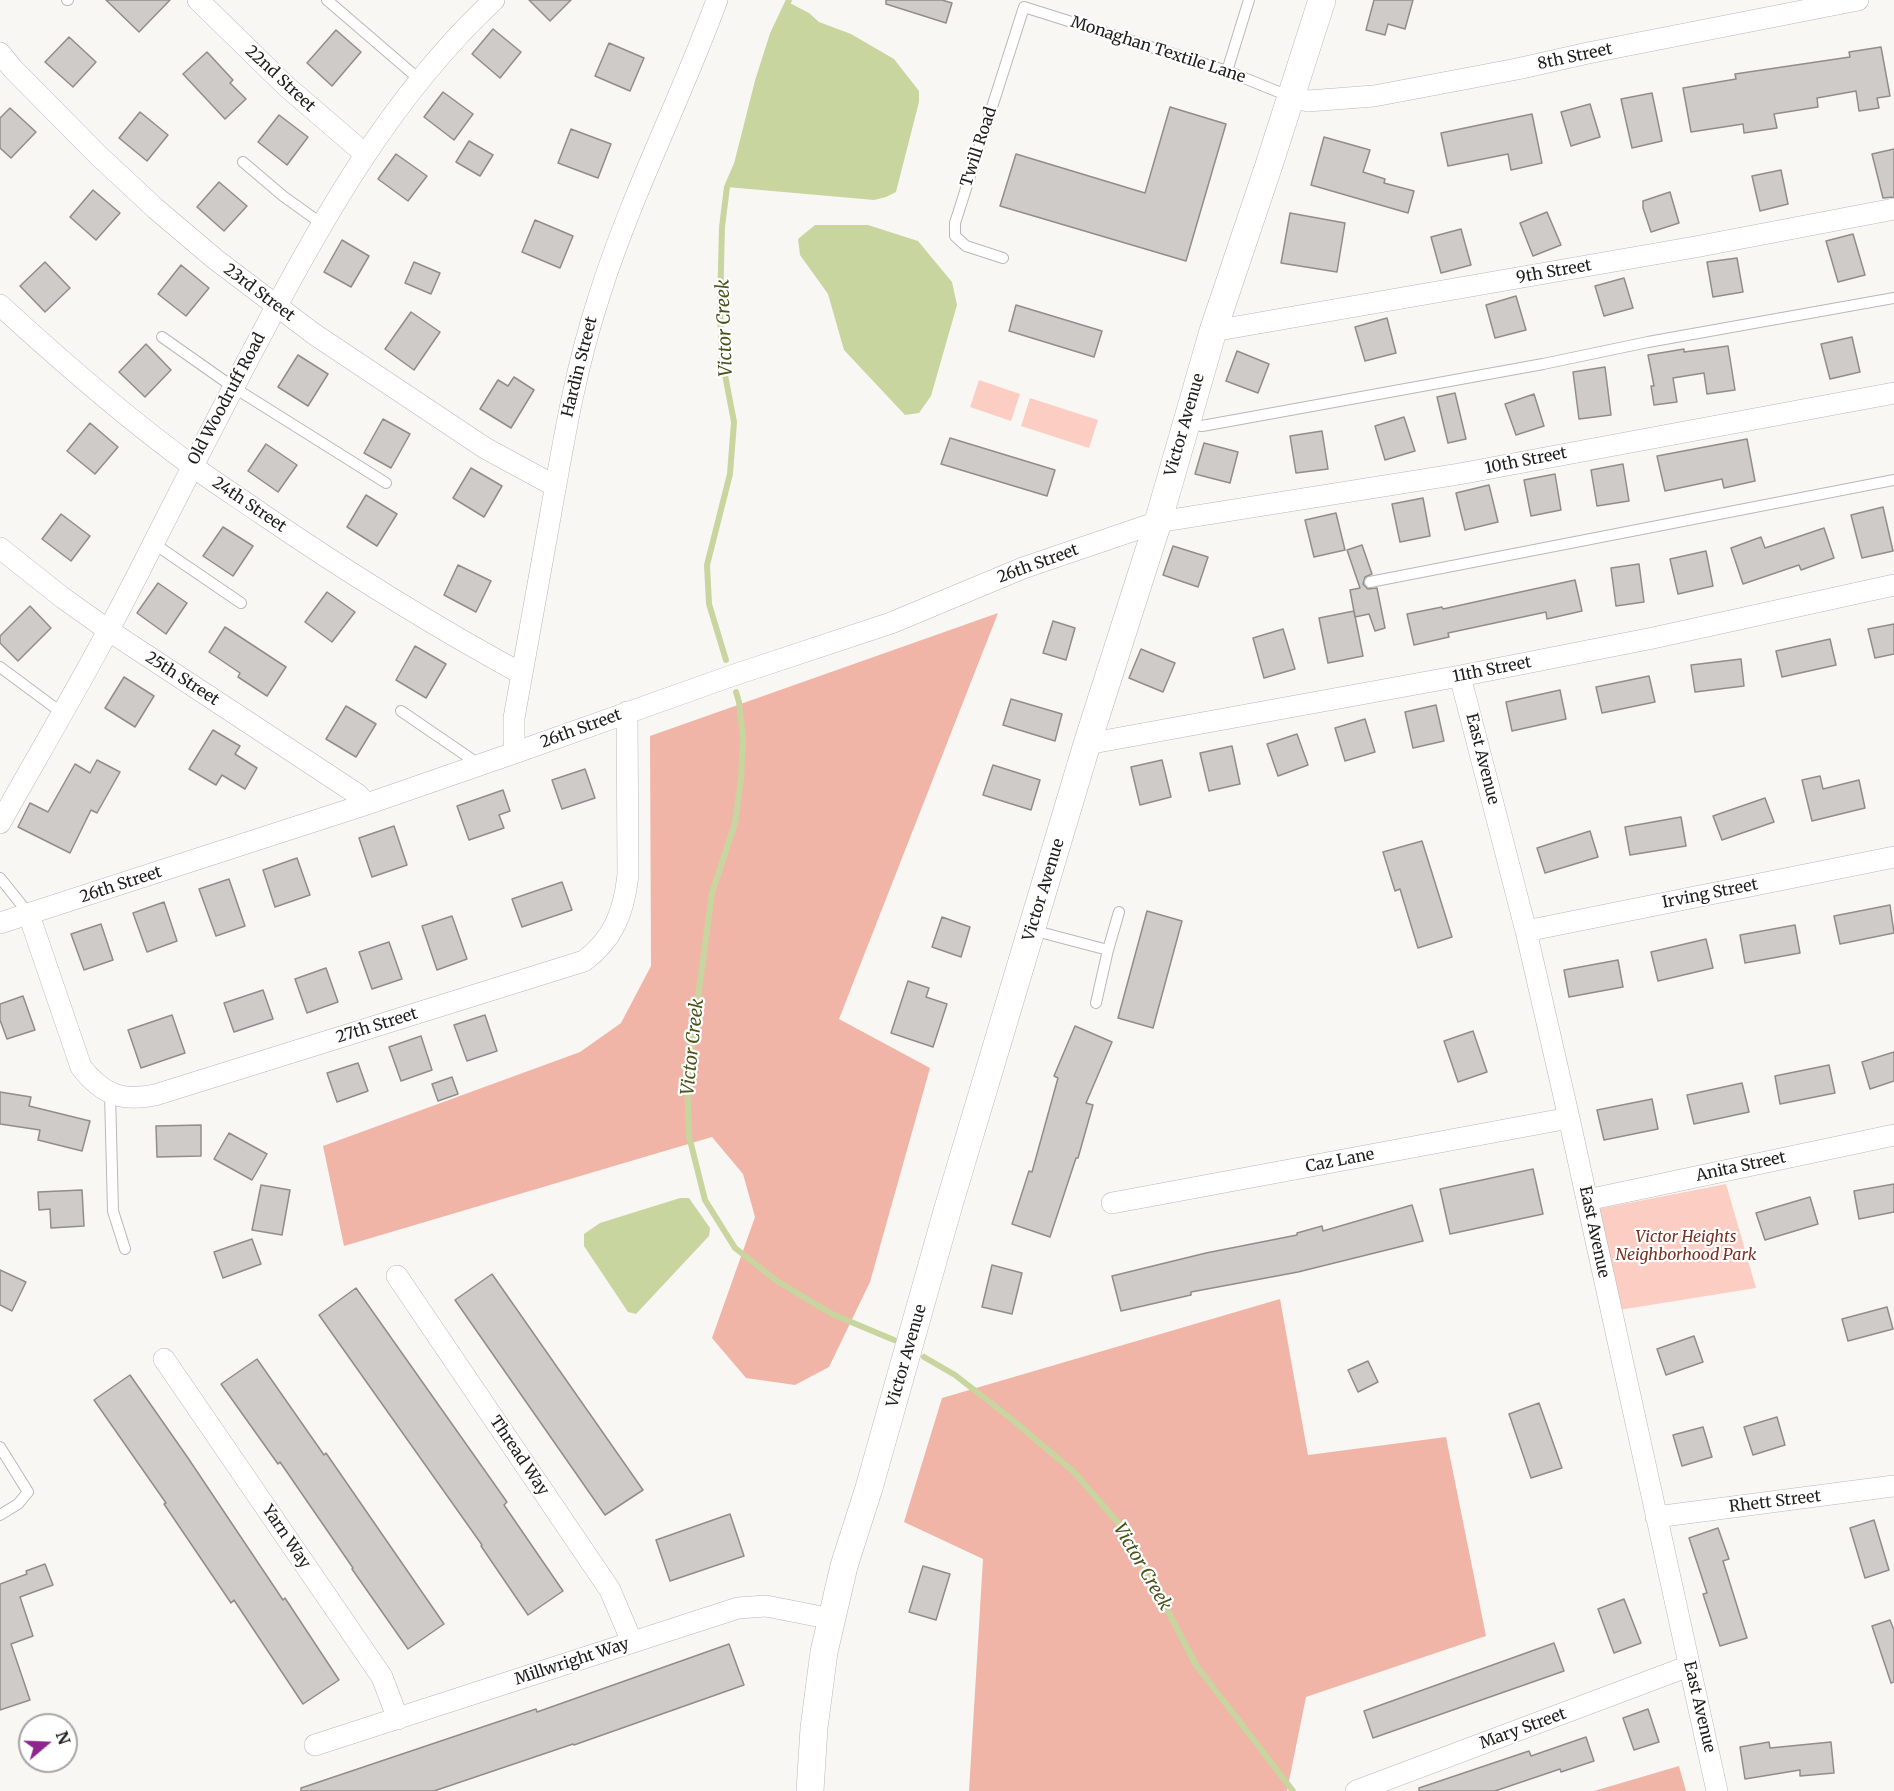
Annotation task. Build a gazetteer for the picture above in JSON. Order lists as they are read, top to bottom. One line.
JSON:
{"streets":{"street":["8th Street","22nd Street","9th Street","23rd Street","Hardin Street","Old Woodruff Road","Victor Avenue","10th Street","24th Street","26th Street","11th Street","25th Street","East Avenue","Irving Street","27th Street","Caz Lane","Anita Street","Thread Way","Rhett Street","Yarn Way","Millwright Way","Mary Street"],"lane":["Monaghan Textile Lane","Twill Road"]},"crossings":[["Monaghan Textile Lane","8th Street"],["Monaghan Textile Lane","Twill Road"],["Monaghan Textile Lane","Victor Avenue"],["8th Street","Victor Avenue"],["22nd Street","Old Woodruff Road"],["9th Street","Victor Avenue"],["23rd Street","Hardin Street"],["23rd Street","Old Woodruff Road"],["Hardin Street","24th Street"],["Hardin Street","26th Street"],["Old Woodruff Road","24th Street"],["Old Woodruff Road","25th Street"],["Victor Avenue","10th Street"],["Victor Avenue","26th Street"],["Victor Avenue","11th Street"],["Victor Avenue","Millwright Way"],["10th Street","26th Street"],["26th Street","25th Street"],["26th Street","27th Street"],["11th Street","East Avenue"],["East Avenue","Irving Street"],["East Avenue","Caz Lane"],["East Avenue","Anita Street"],["East Avenue","Rhett Street"],["East Avenue","Mary Street"],["Thread Way","Millwright Way"],["Yarn Way","Millwright Way"]],"water":["Victor Creek"],"parks":["Victor Heights Neighborhood Park"],"north":"right"}
